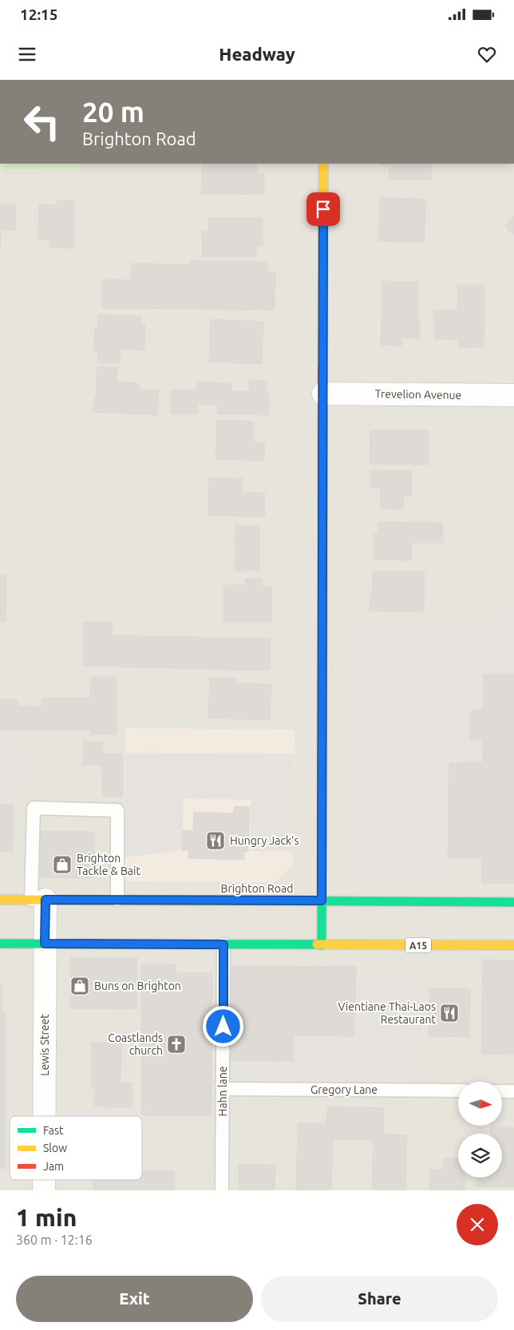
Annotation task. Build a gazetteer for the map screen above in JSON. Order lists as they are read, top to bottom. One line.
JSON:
{"streets":{"main road":["Brighton Road","A15"],"street":["Trevelion Avenue","Lewis Street"],"lane":["Gregory Lane","Hahn lane"]},"crossings":[["Brighton Road","Lewis Street"],["A15","Lewis Street"],["A15","Hahn lane"],["Gregory Lane","Hahn lane"]],"places":{"restaurant":["Hungry Jack's","Vientiane Thai-Laos Restaurant"],"shop":["Brighton Tackle & Bait","Buns on Brighton"],"church":["Coastlands church"]},"legend":["Fast","Slow","Jam"],"north":"right","page":{"status":"12:15","header":"Headway","turn":["20 m","Brighton Road"],"heading":["1 min","360 m · 12:16"],"buttons":["Exit","Share"]}}
